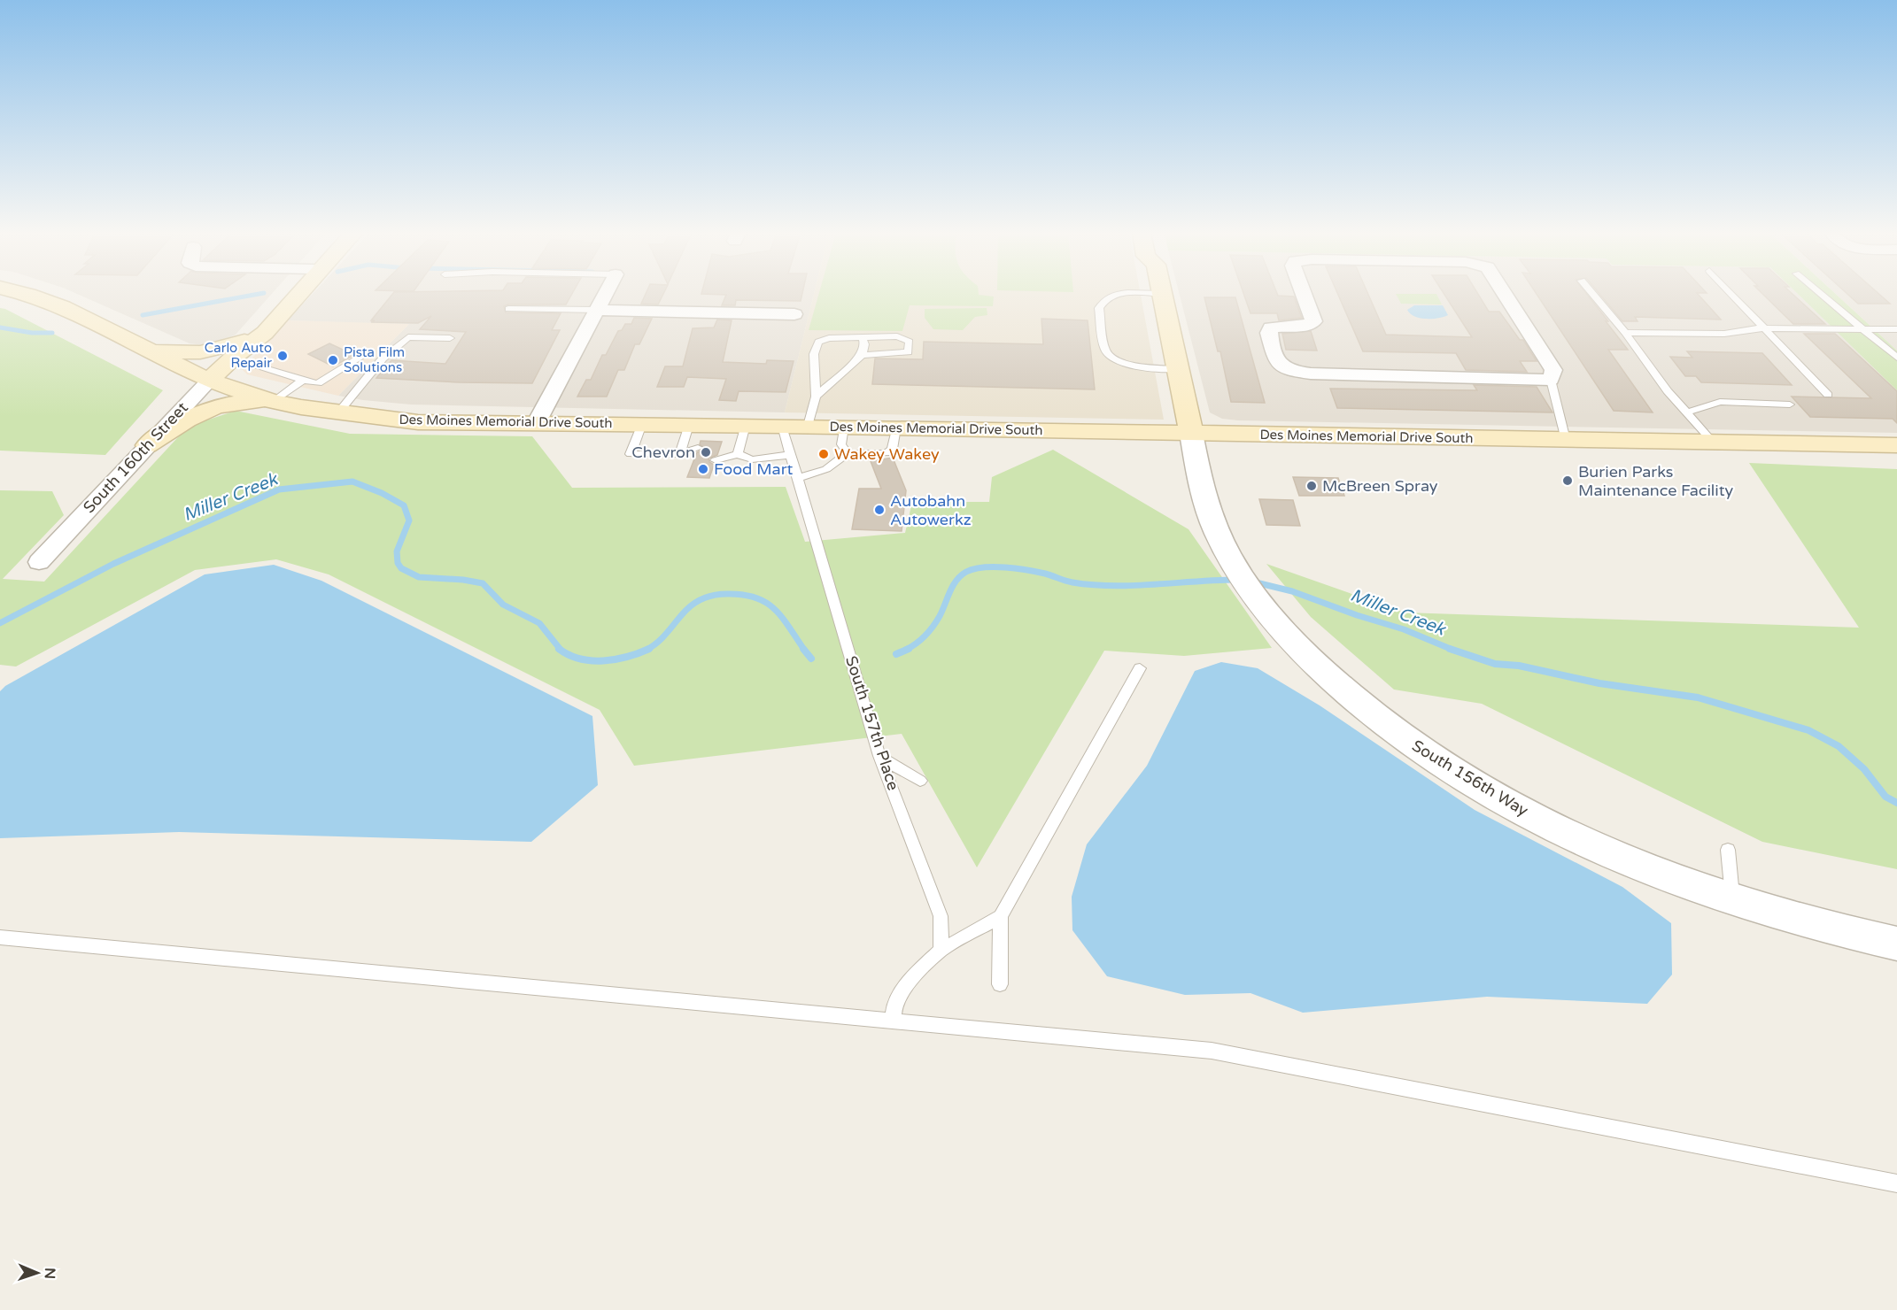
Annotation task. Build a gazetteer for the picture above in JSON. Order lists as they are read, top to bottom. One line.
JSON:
{"streets":{"main road":["Des Moines Memorial Drive South","South 160th Street"],"street":["South 156th Way"],"lane":["South 157th Place"]},"crossings":[["Des Moines Memorial Drive South","South 160th Street"],["Des Moines Memorial Drive South","South 157th Place"],["Des Moines Memorial Drive South","South 156th Way"]],"water":["Miller Creek"],"places":["Carlo Auto Repair","Pista Film Solutions","Chevron","Wakey Wakey","Food Mart","Burien Parks Maintenance Facility","McBreen Spray","Autobahn Autowerkz"],"north":"right"}
